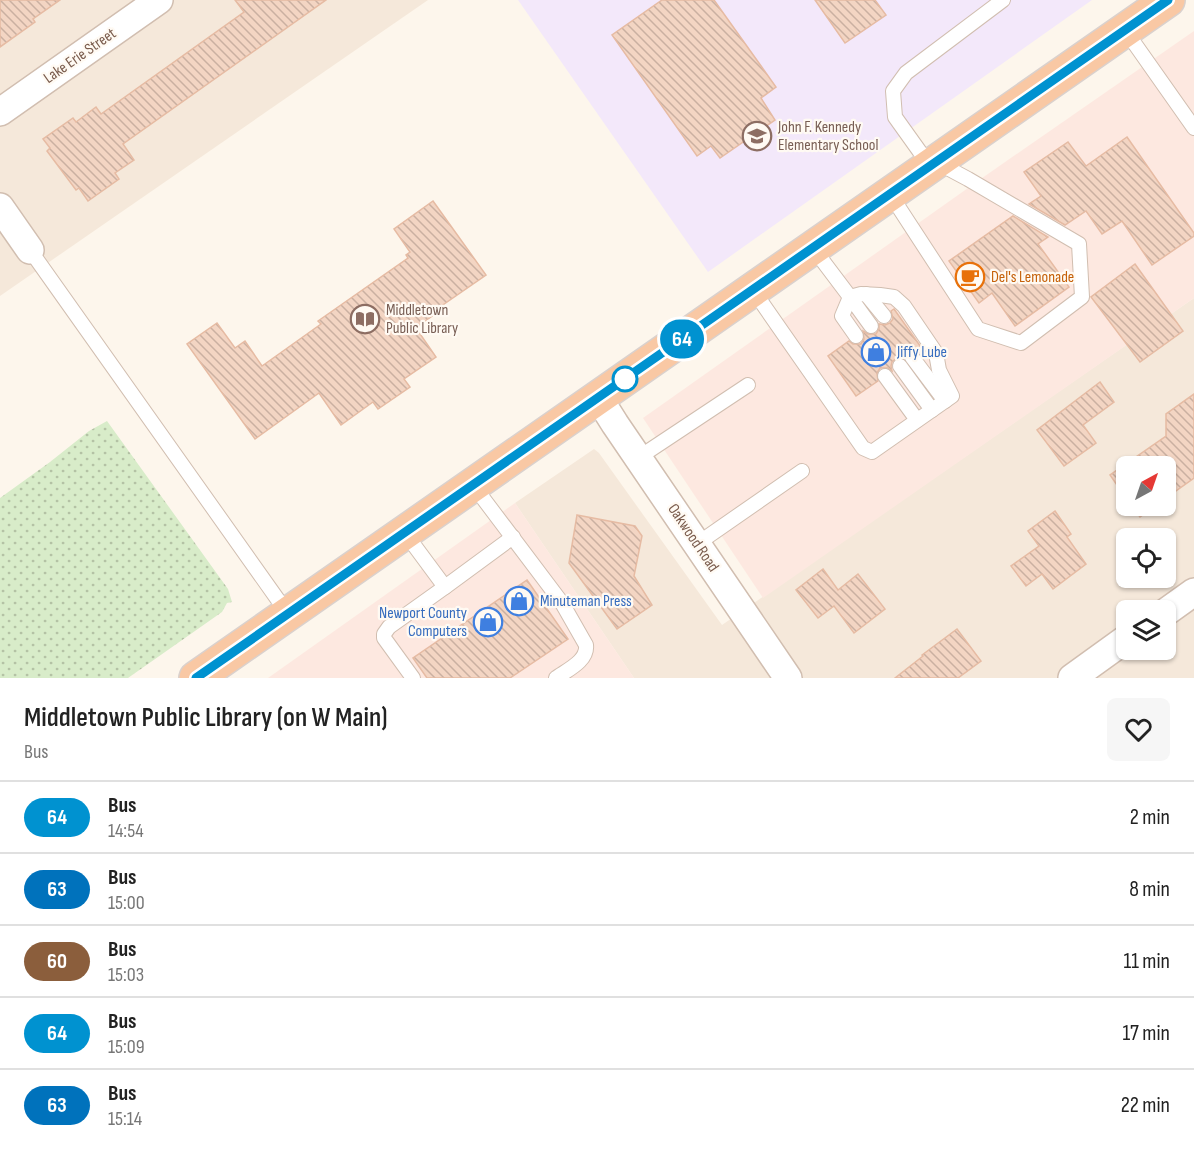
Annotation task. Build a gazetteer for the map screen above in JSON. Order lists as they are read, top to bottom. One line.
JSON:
{"streets":{"street":["Lake Erie Street","Oakwood Road"]},"places":{"school or university":["John F. Kennedy Elementary School"],"cafe":["Del's Lemonade"],"library":["Middletown Public Library"],"shop":["Jiffy Lube","Minuteman Press","Newport County Computers"]},"lines":["bus line 64"],"north":"top right","page":{"on_map":"64","heading":["Middletown Public Library (on W Main)","Bus"],"list":[{"mark":"64","name":"Bus","note":"14:54","value":"2 min"},{"mark":"63","name":"Bus","note":"15:00","value":"8 min"},{"mark":"60","name":"Bus","note":"15:03","value":"11 min"},{"mark":"64","name":"Bus","note":"15:09","value":"17 min"},{"mark":"63","name":"Bus","note":"15:14","value":"22 min"}]}}
